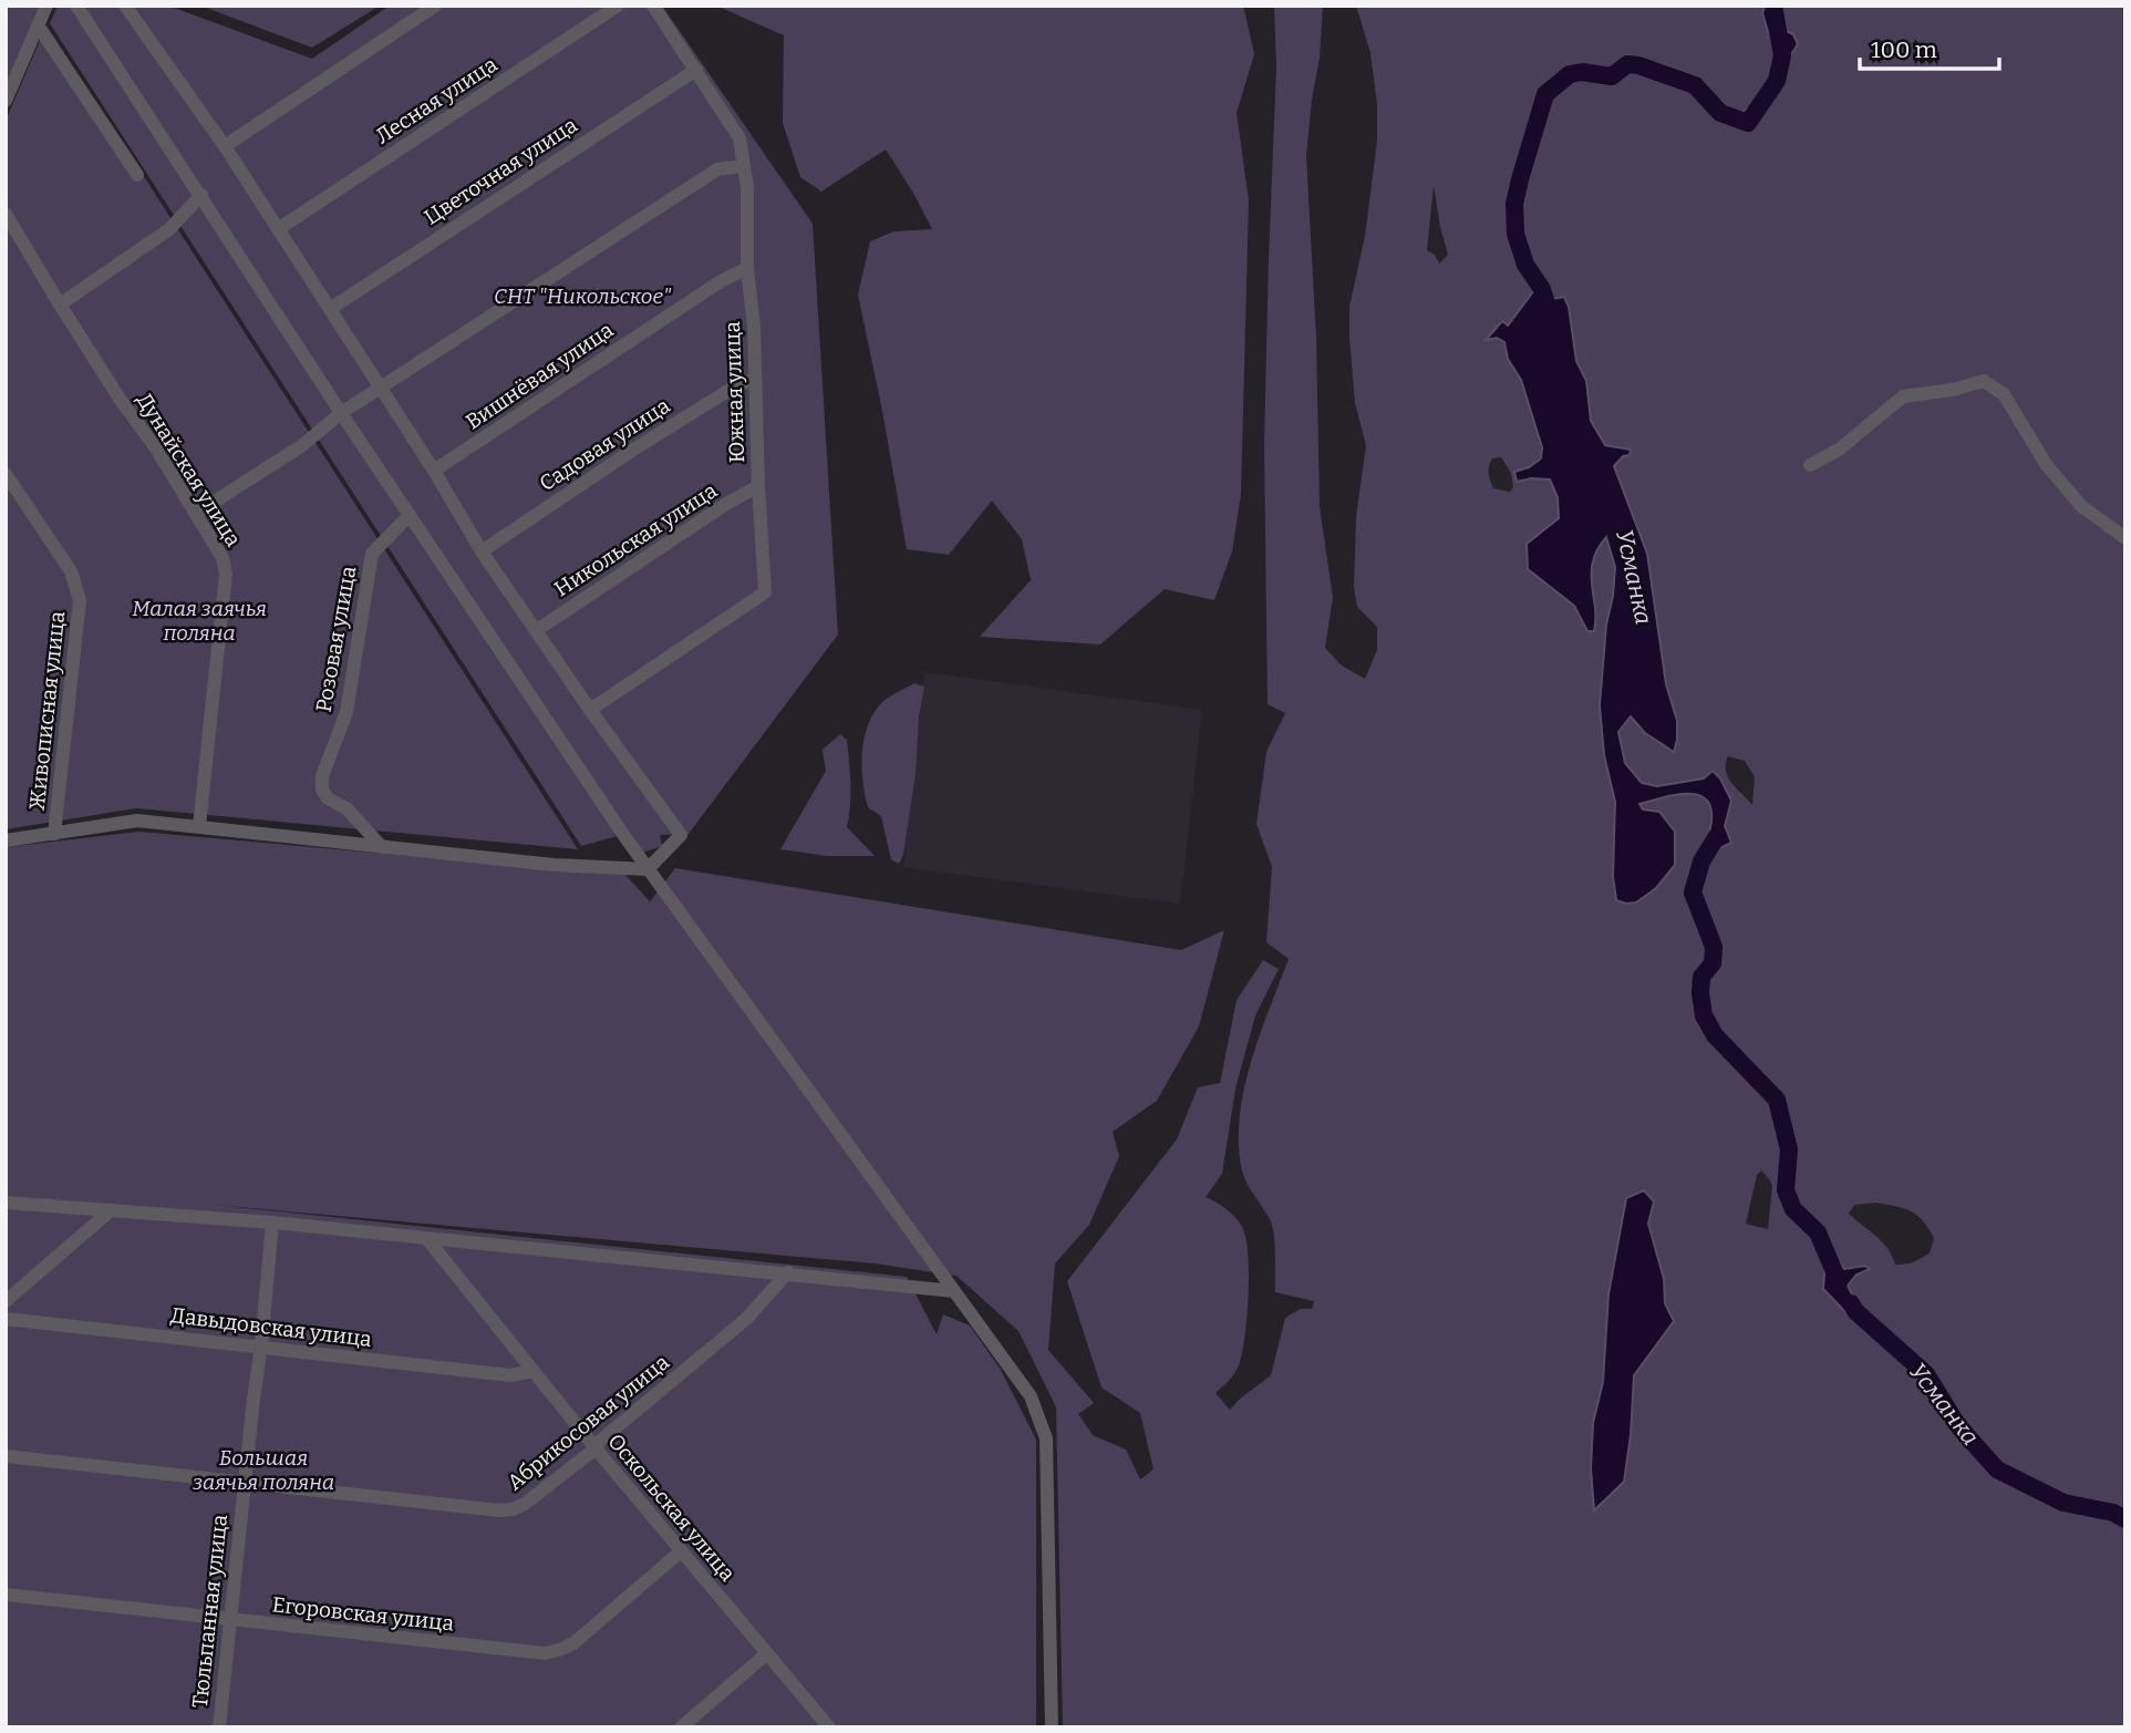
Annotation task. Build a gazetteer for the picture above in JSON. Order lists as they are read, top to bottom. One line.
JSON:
{"streets":{"street":["Лесная улица","Цветочная улица","Вишнёвая улица","Южная улица","Садовая улица","Дунайская улица","Никольская улица","Розовая улица","Живописная улица","Давыдовская улица","Абрикосовая улица","Оскольская улица","Тюльпанная улица","Егоровская улица"]},"crossings":[["Цветочная улица","Южная улица"],["Вишнёвая улица","Южная улица"],["Южная улица","Садовая улица"],["Южная улица","Никольская улица"],["Давыдовская улица","Оскольская улица"],["Давыдовская улица","Тюльпанная улица"],["Абрикосовая улица","Оскольская улица"],["Абрикосовая улица","Тюльпанная улица"],["Оскольская улица","Егоровская улица"],["Тюльпанная улица","Егоровская улица"]],"water":["Усманка"],"parks":["СНТ \"Никольское\"","Малая заячья поляна","Большая заячья поляна"],"scale_bar":"100 m"}
